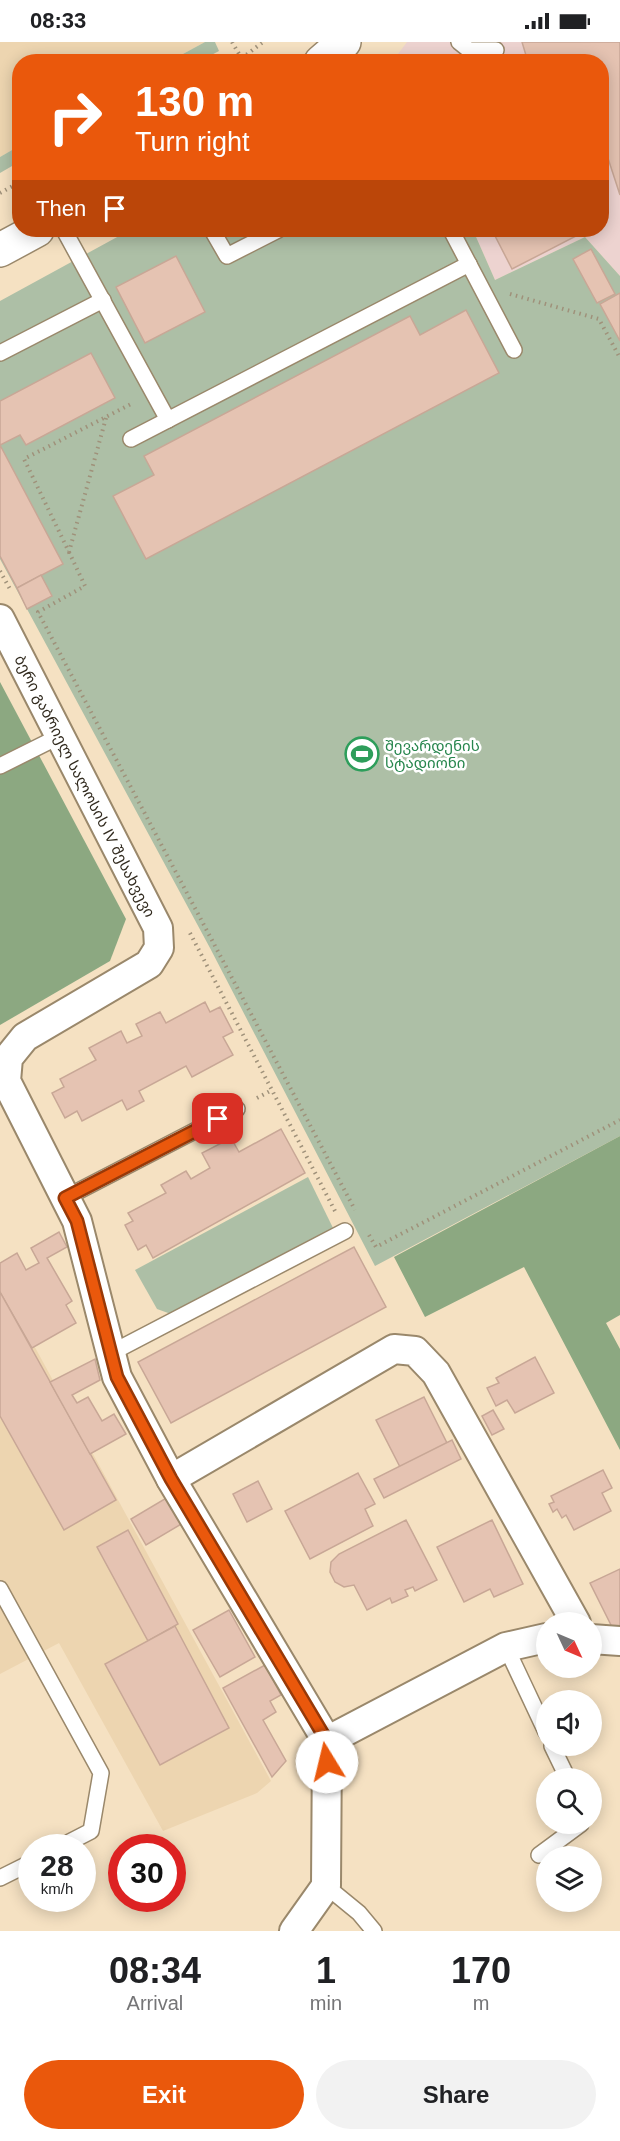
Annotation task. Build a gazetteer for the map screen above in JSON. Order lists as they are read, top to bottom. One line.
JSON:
{"streets":{"street":["ბერი გაბრიელ სალოსის IV შესახვევი"]},"places":{"sports":["შევარდენის სტადიონი"]},"north":"bottom right","page":{"status":"08:33","turn":["130 m","Turn right"],"then":"Then","speed":"28 km/h","limit":"30","eta":["08:34","Arrival","1","min","170","m"],"buttons":["Exit","Share"]}}
